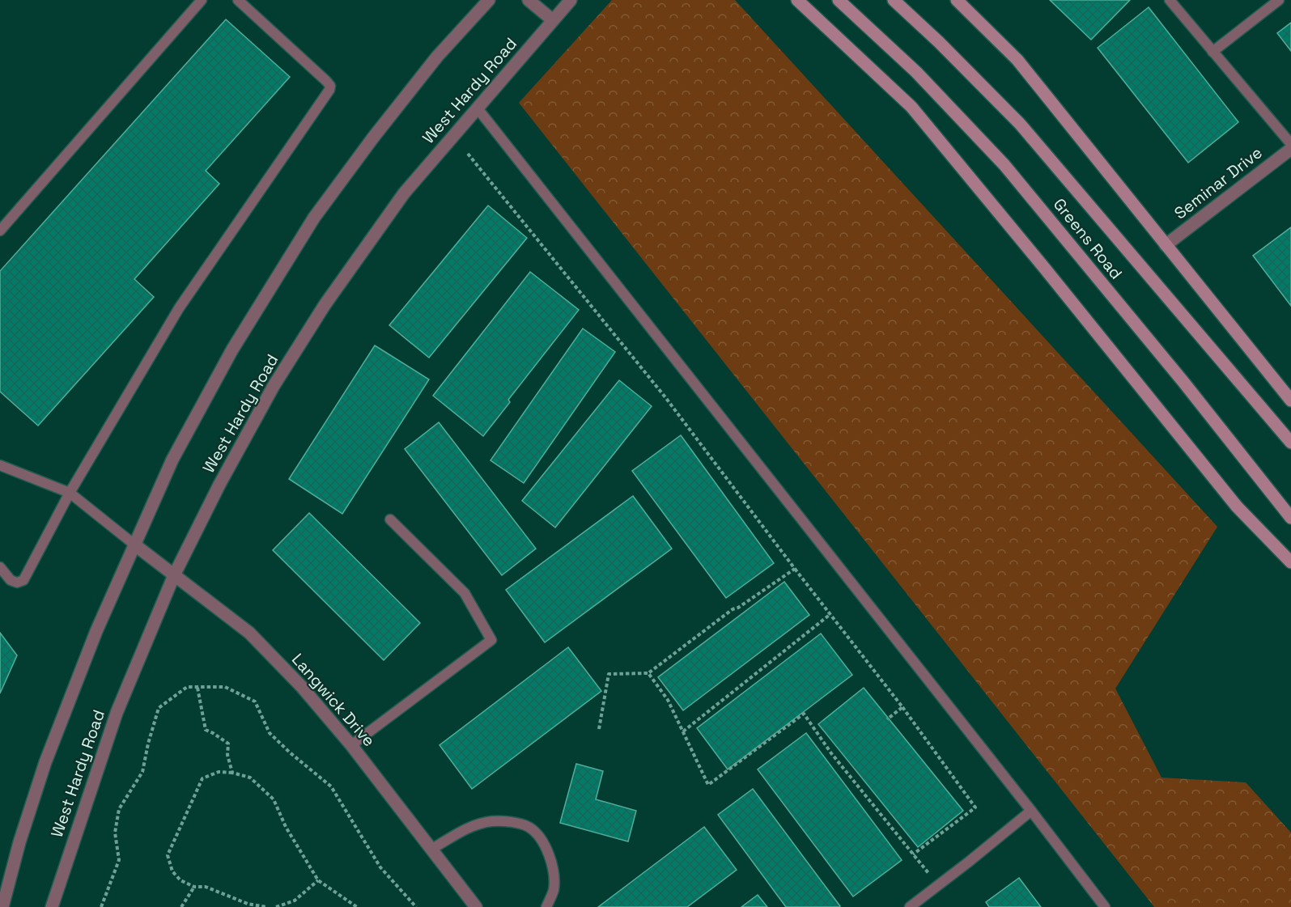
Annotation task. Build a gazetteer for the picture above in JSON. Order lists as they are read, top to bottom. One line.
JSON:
{"streets":{"main road":["Greens Road"],"street":["West Hardy Road","Seminar Drive","Langwick Drive"]},"crossings":[["West Hardy Road","Langwick Drive"]]}
